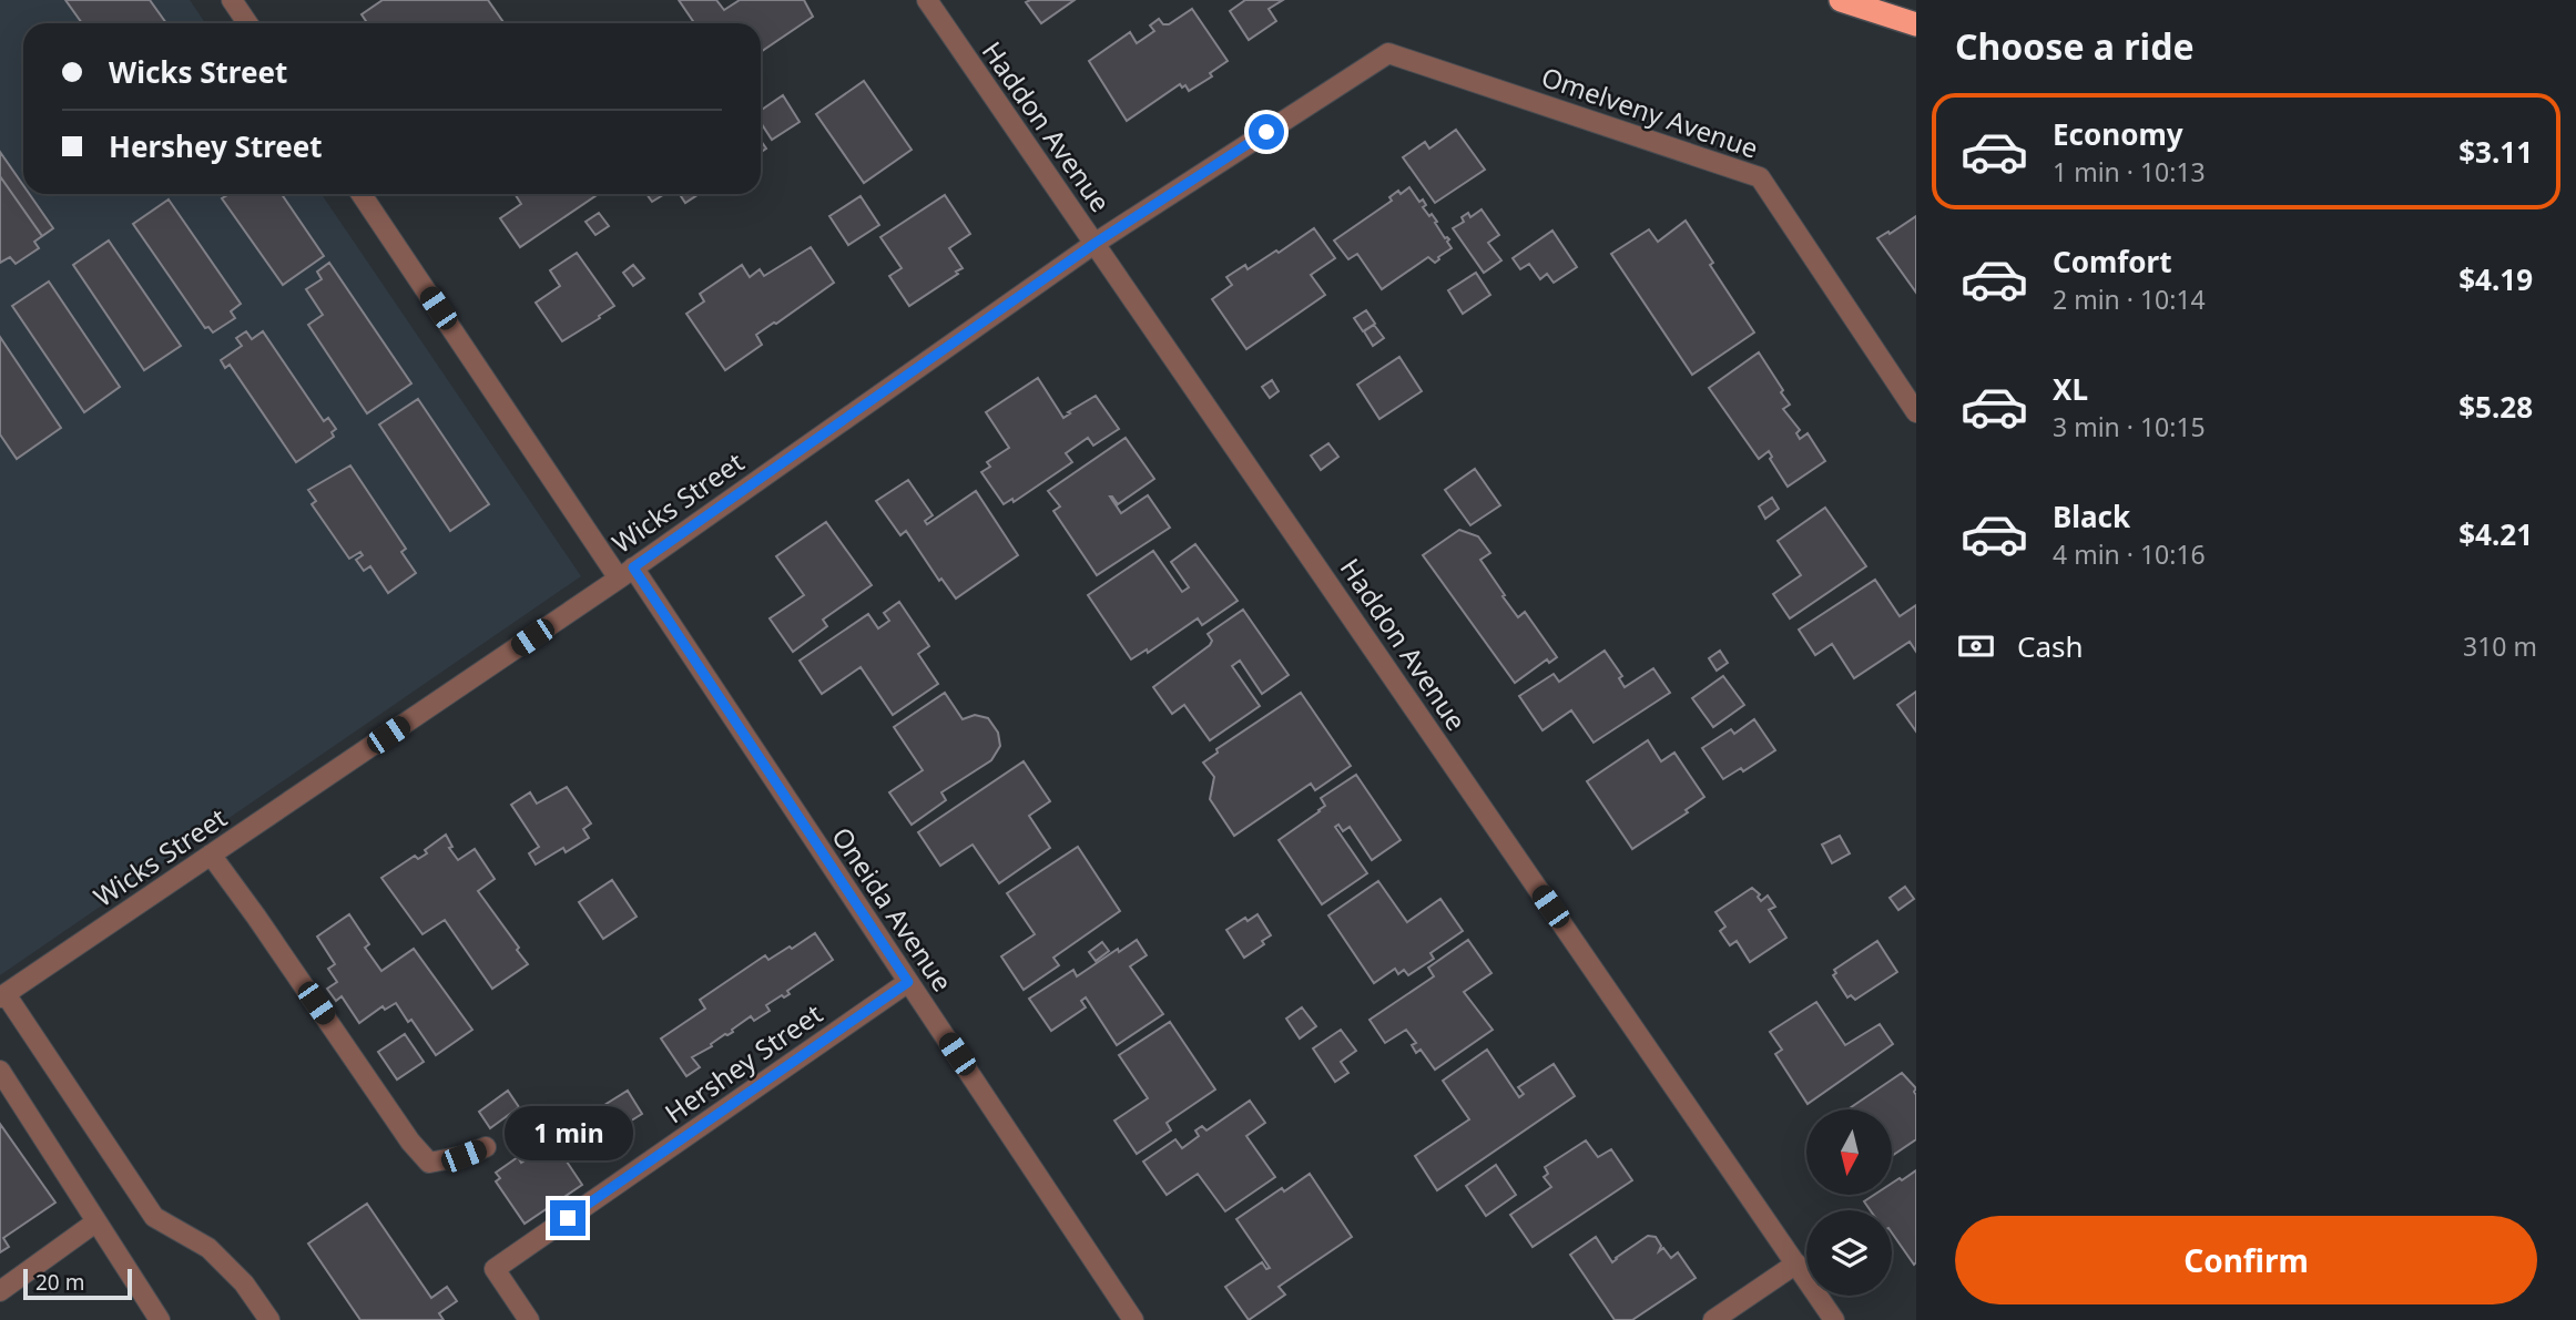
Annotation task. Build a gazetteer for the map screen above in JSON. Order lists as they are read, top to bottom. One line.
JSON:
{"streets":{"street":["Omelveny Avenue","Haddon Avenue","Wicks Street","Oneida Avenue","Hershey Street"]},"crossings":[["Omelveny Avenue","Wicks Street"],["Haddon Avenue","Wicks Street"],["Wicks Street","Oneida Avenue"],["Oneida Avenue","Hershey Street"]],"scale_bar":"20 m","north":"bottom","page":{"heading":"Choose a ride","banner":["Wicks Street","Hershey Street"],"list":[{"name":"Economy","note":"1 min · 10:13","value":"$3.11"},{"name":"Comfort","note":"2 min · 10:14","value":"$4.19"},{"name":"XL","note":"3 min · 10:15","value":"$5.28"},{"name":"Black","note":"4 min · 10:16","value":"$4.21"}],"pay":["Cash","310 m"],"bubble":"1 min","buttons":"Confirm","scale":"20 m"}}
